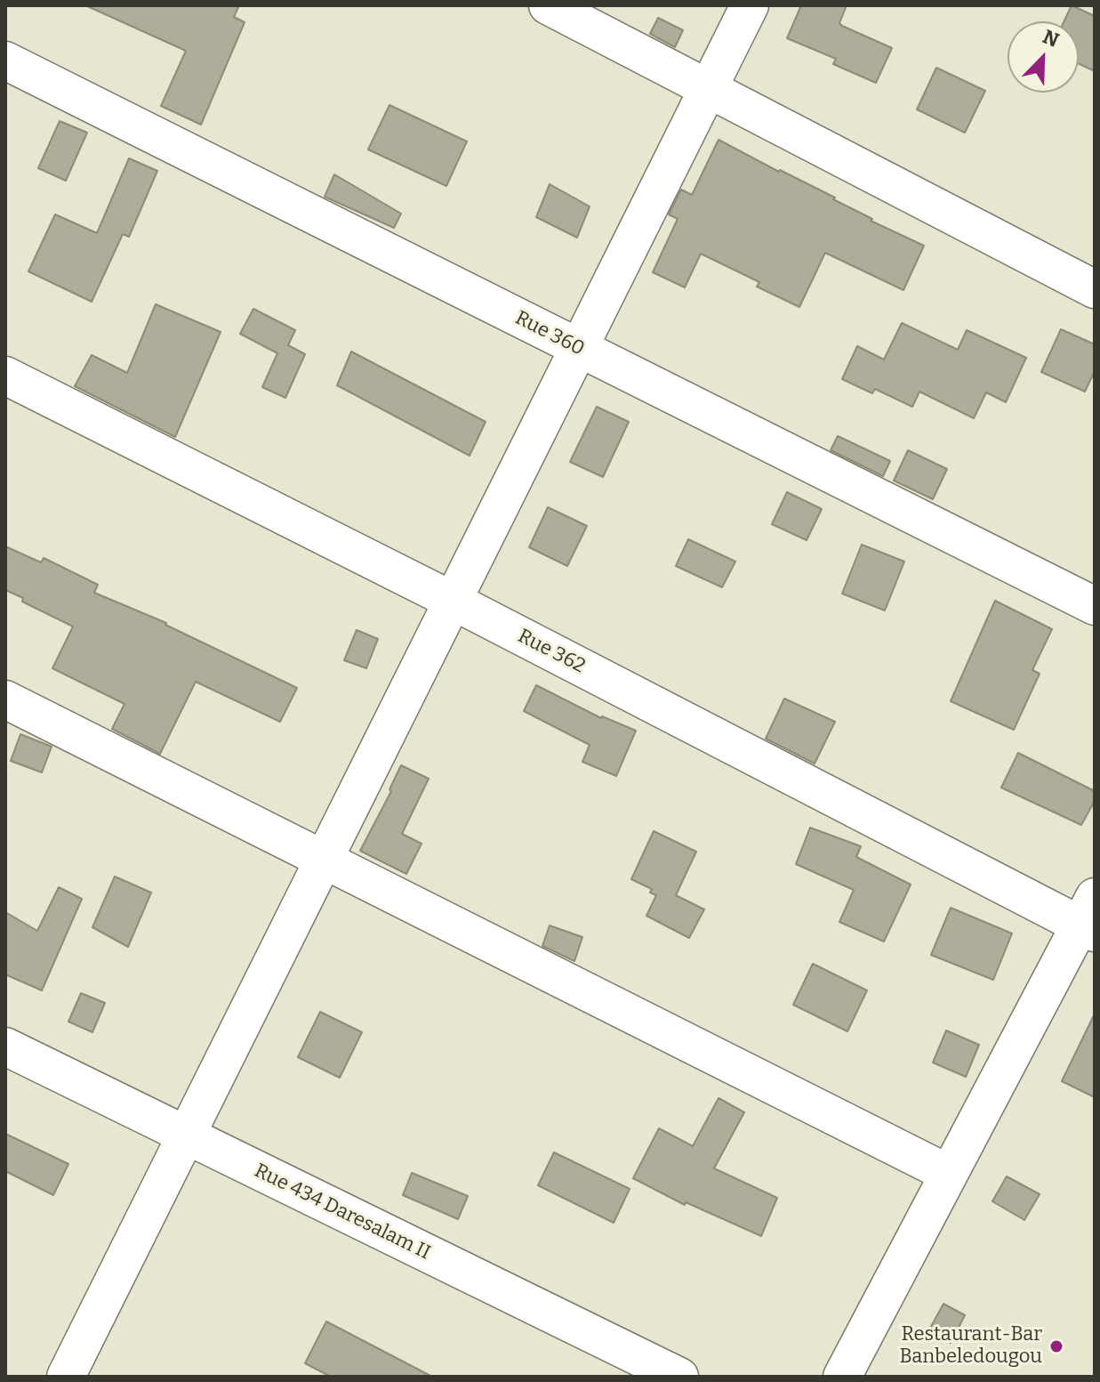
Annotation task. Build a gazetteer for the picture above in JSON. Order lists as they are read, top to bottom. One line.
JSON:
{"streets":{"street":["Rue 360","Rue 362","Rue 434 Daresalam II"]},"places":["Restaurant-Bar Banbeledougou"],"north":"top right"}
